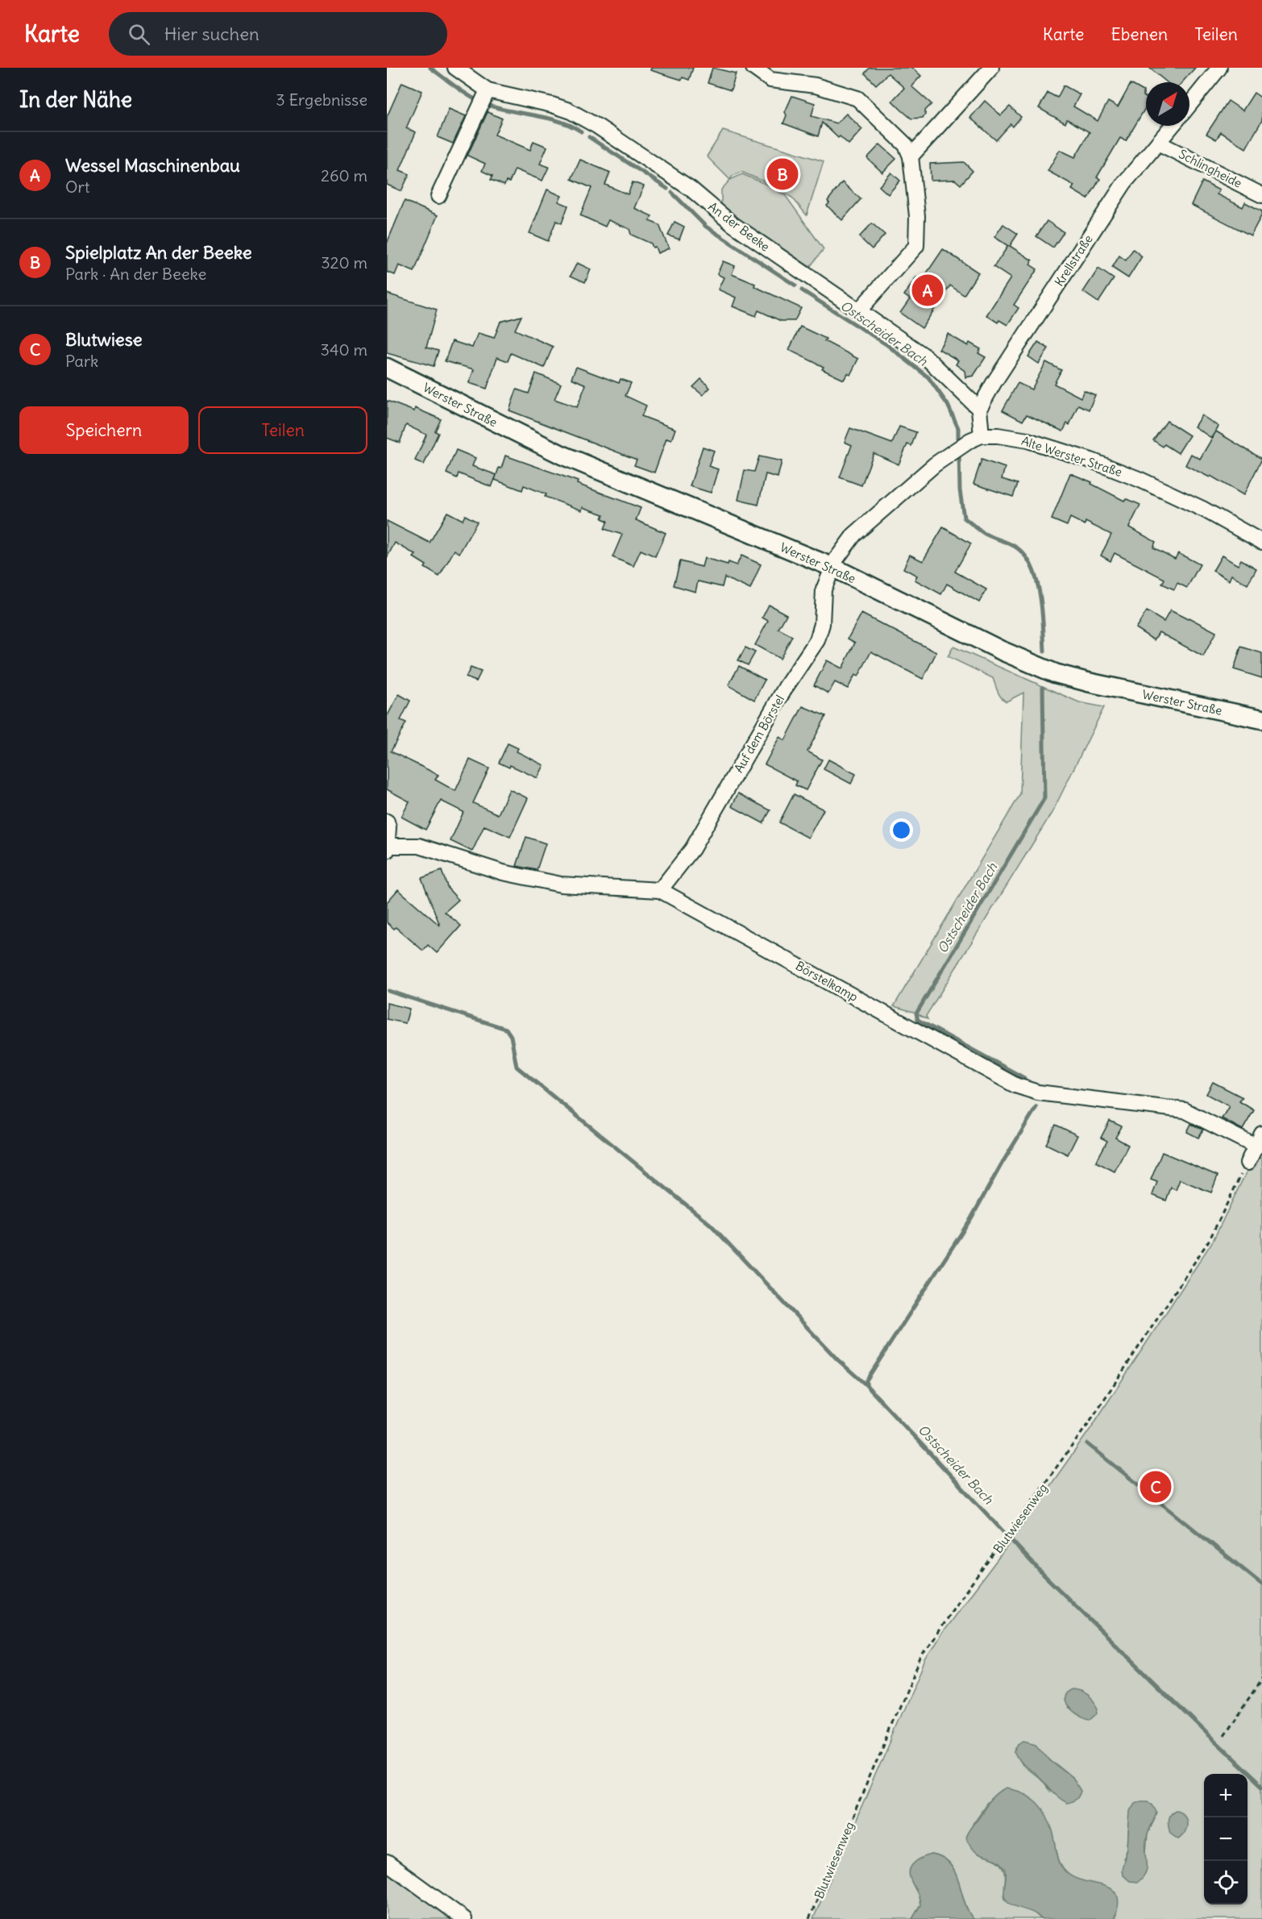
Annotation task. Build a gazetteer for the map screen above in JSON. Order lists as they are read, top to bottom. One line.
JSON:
{"streets":{"main road":["Werster Straße"],"street":["Schlingheide","An der Beeke","Krellstraße","Alte Werster Straße","Auf dem Börstel","Börstelkamp"],"path":["Blutwiesenweg"]},"crossings":[["Schlingheide","Krellstraße"],["An der Beeke","Krellstraße"],["Werster Straße","Auf dem Börstel"],["Auf dem Börstel","Börstelkamp"]],"water":["Ostscheider Bach"],"north":"top right","page":{"header":"Karte","search":"Hier suchen","nav":["Karte","Ebenen","Teilen"],"heading":["In der Nähe","3 Ergebnisse"],"list":[{"mark":"A","name":"Wessel Maschinenbau","note":"Ort","value":"260 m"},{"mark":"B","name":"Spielplatz An der Beeke","note":"Park · An der Beeke","value":"320 m"},{"mark":"C","name":"Blutwiese","note":"Park","value":"340 m"}],"pins":["B","A","C"],"buttons":["Speichern","Teilen"],"map_buttons":["+","−"]}}
